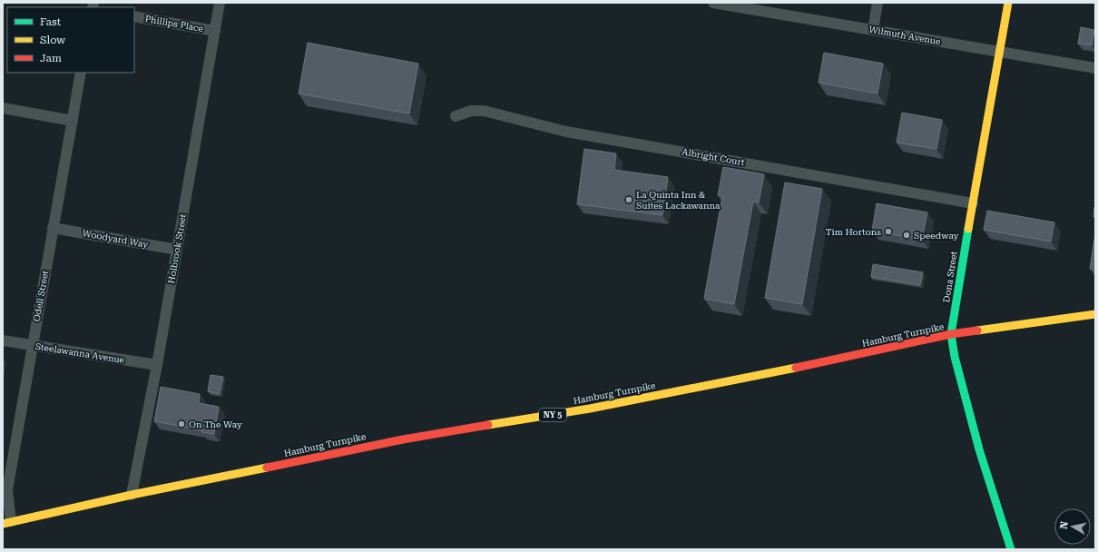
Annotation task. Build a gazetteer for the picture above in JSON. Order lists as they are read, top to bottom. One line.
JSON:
{"streets":{"main road":["Dona Street","Hamburg Turnpike","NY 5"],"street":["Phillips Place","Wilmuth Avenue","Albright Court","Woodyard Way","Holbrook Street","Odell Street","Steelawanna Avenue"]},"crossings":[["Phillips Place","Holbrook Street"],["Wilmuth Avenue","Dona Street"],["Albright Court","Dona Street"],["Woodyard Way","Holbrook Street"],["Woodyard Way","Odell Street"],["Holbrook Street","Hamburg Turnpike"],["Holbrook Street","Steelawanna Avenue"],["Dona Street","Hamburg Turnpike"],["Odell Street","Hamburg Turnpike"],["Odell Street","Steelawanna Avenue"]],"places":["La Quinta Inn & Suites Lackawanna","Tim Hortons","Speedway","On The Way"],"legend":["Fast","Slow","Jam"],"north":"left"}
